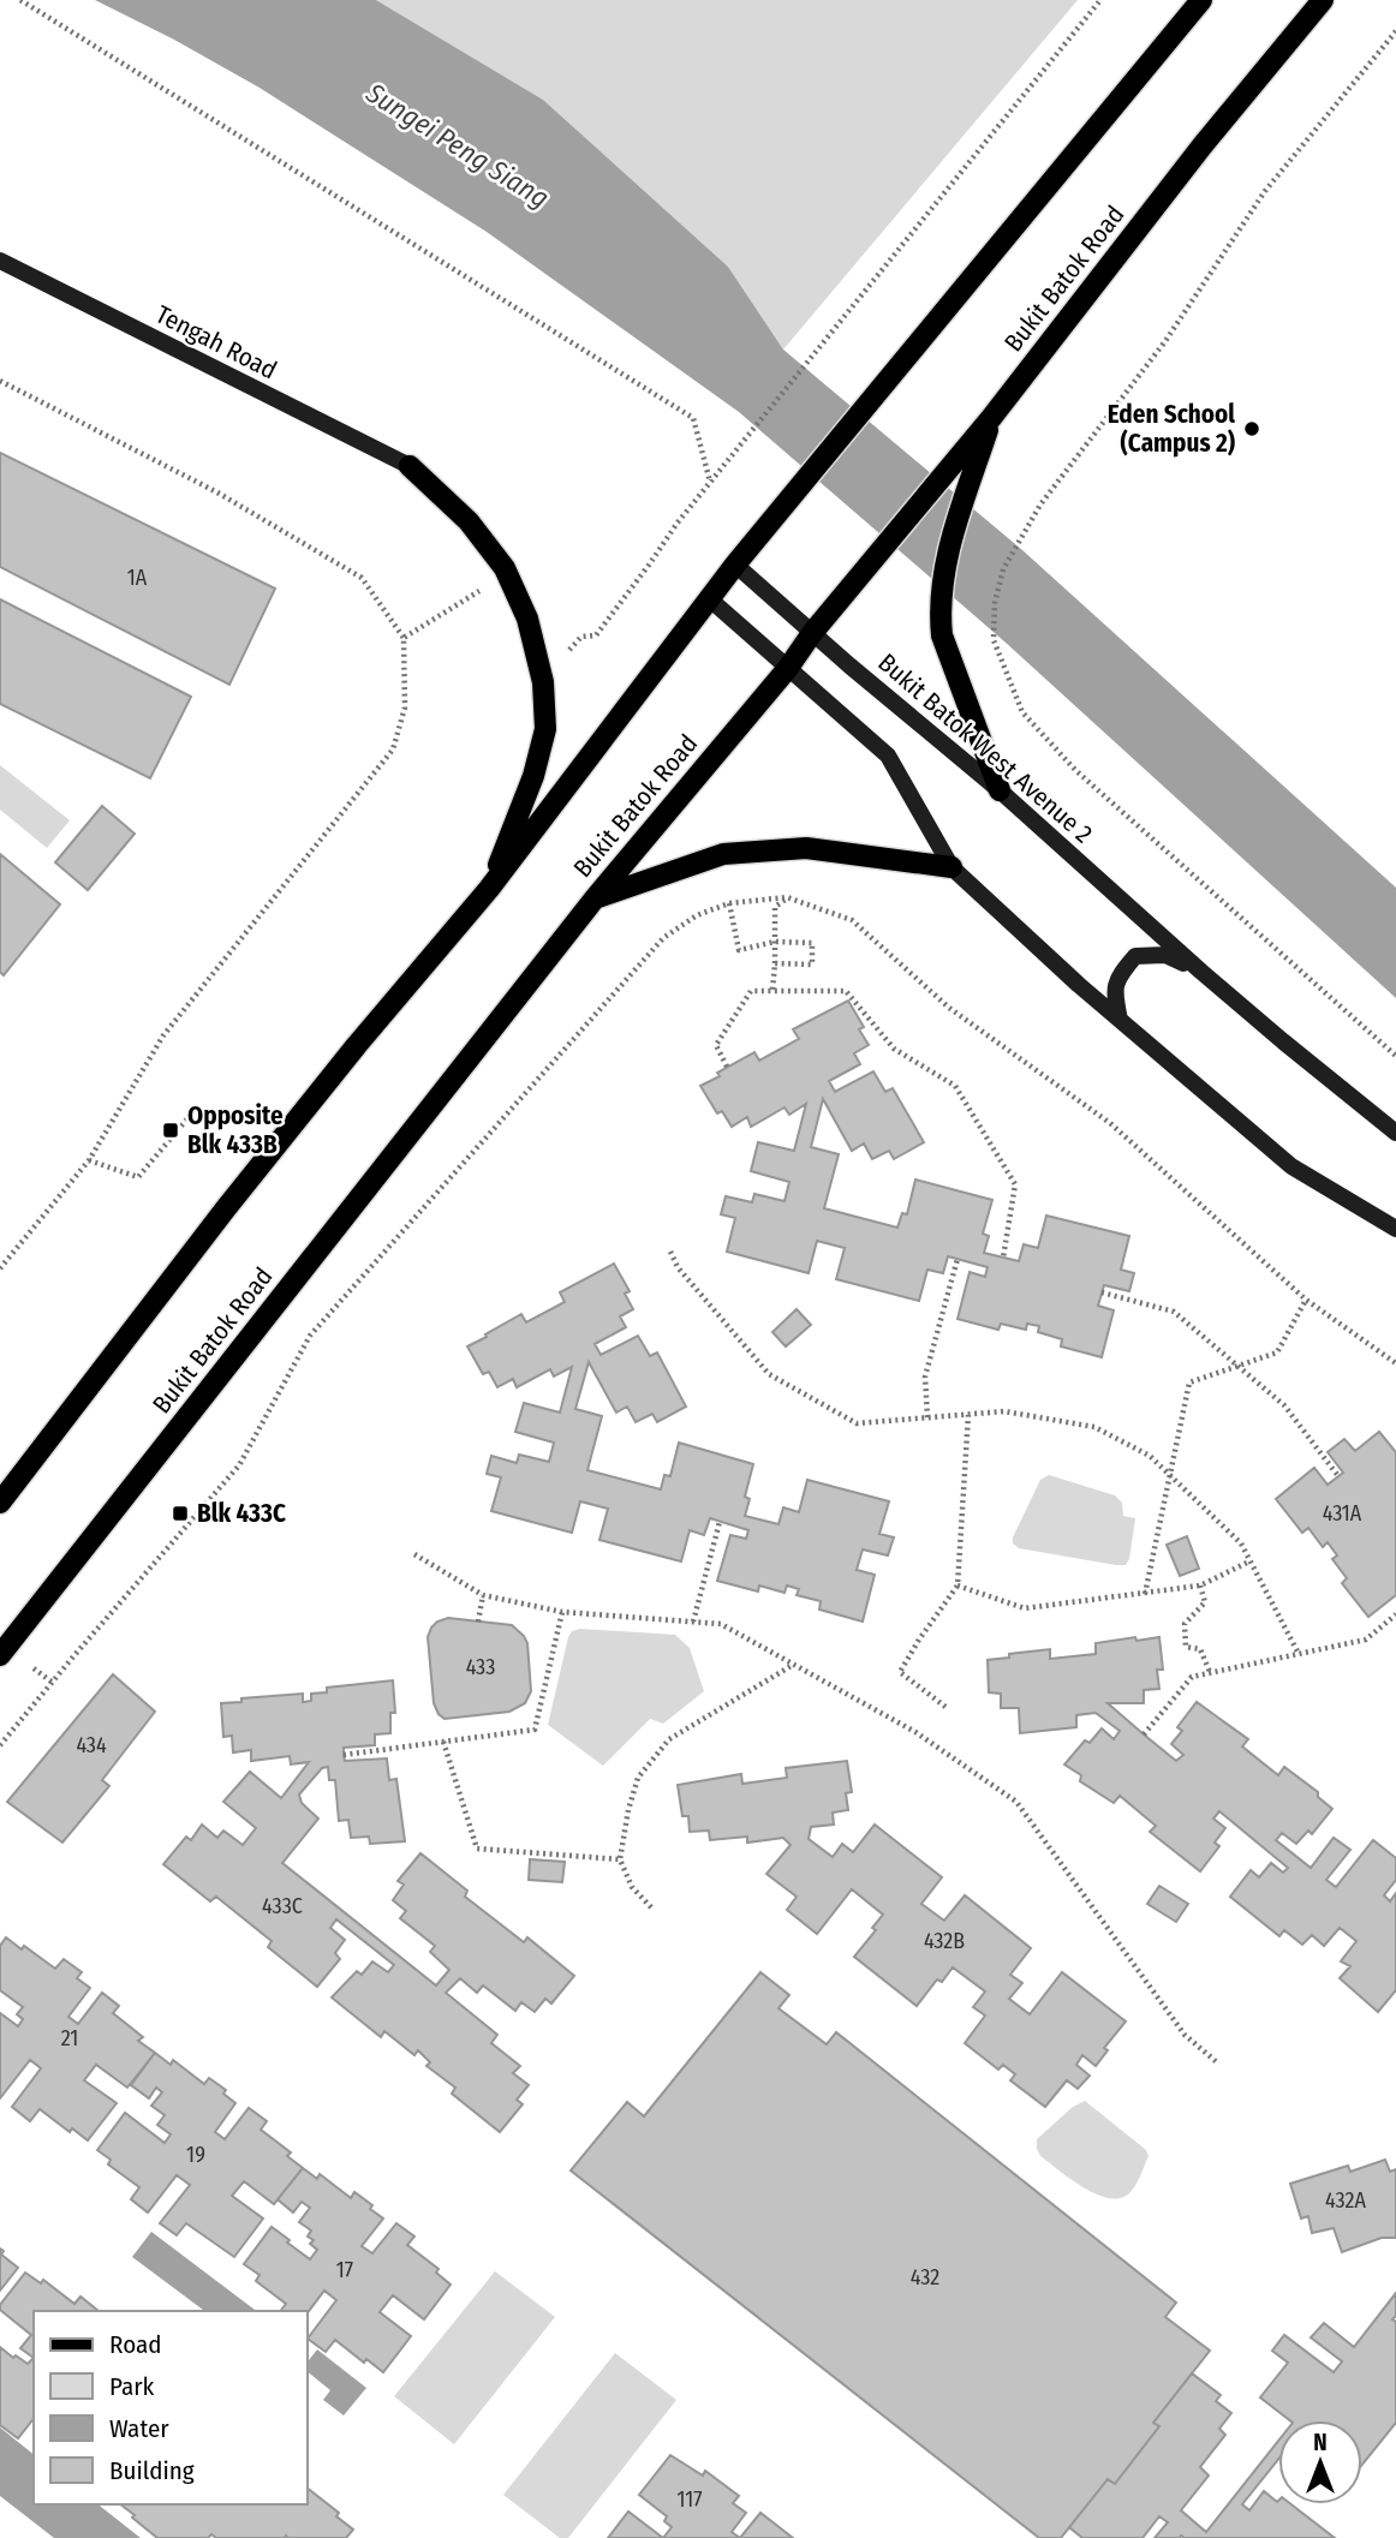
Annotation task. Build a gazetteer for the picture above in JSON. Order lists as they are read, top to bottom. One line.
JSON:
{"streets":{"main road":["Bukit Batok Road","Tengah Road","Bukit Batok West Avenue 2"]},"crossings":[["Bukit Batok Road","Bukit Batok West Avenue 2"]],"water":["Sungei Peng Siang"],"places":{"other":["Eden School (Campus 2)"],"transit":["Opposite Blk 433B","Blk 433C"]},"house_numbers":["1A","431A","433","434","433C","432B","21","19","432A","17","432","117"],"legend":["Road","Park","Water","Building"],"north":"top"}
